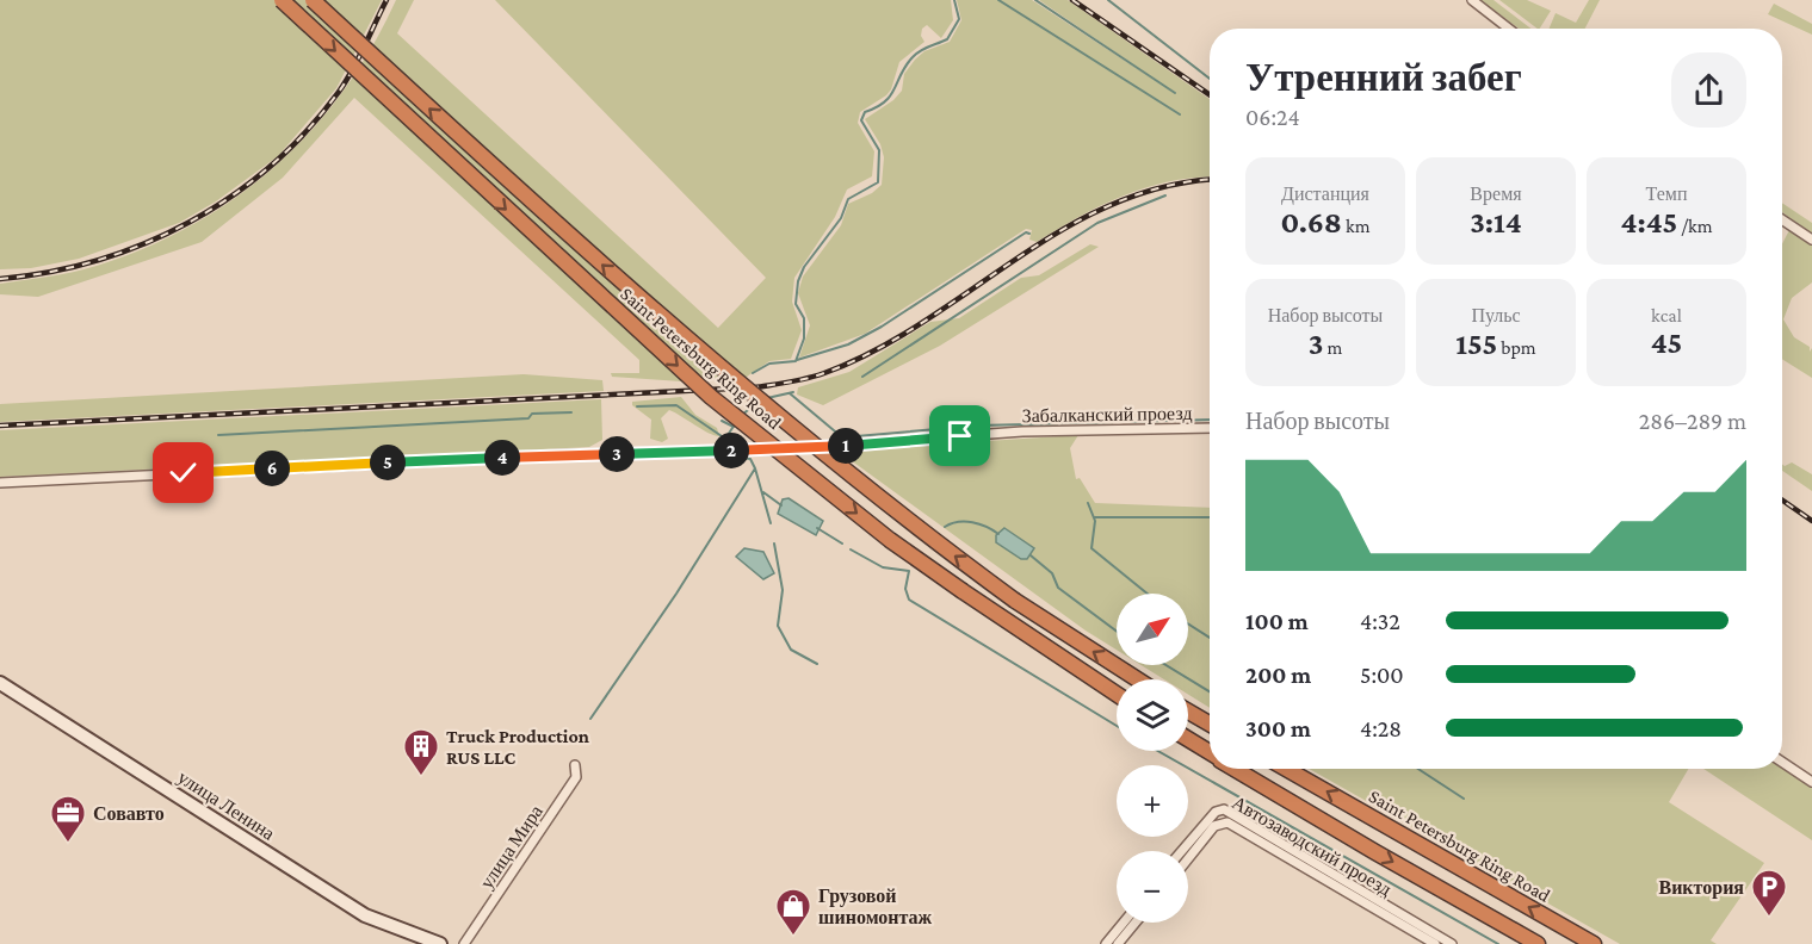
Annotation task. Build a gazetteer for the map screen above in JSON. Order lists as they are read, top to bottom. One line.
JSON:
{"streets":{"highway":["Saint Petersburg Ring Road"],"street":["Забалканский проезд","улица Ленина","Автозаводский проезд","улица Мира"]},"places":{"building":["Truck Production RUS LLC"],"office":["Совавто"],"parking":["Виктория"],"shop":["Грузовой шиномонтаж"]},"north":"top right","page":{"heading":["Утренний забег","06:24"],"stats":[["Дистанция","0.68 km"],["Время","3:14"],["Темп","4:45 /km"],["Набор высоты","3 m"],["Пульс","155 bpm"],["kcal","45"]],"chart":["Набор высоты","286–289 m"],"pins":["1","2","3","4","5","6"],"map_buttons":["+","−"],"list":[{"name":"100 m","note":"4:32"},{"name":"200 m","note":"5:00"},{"name":"300 m","note":"4:28"}]}}
